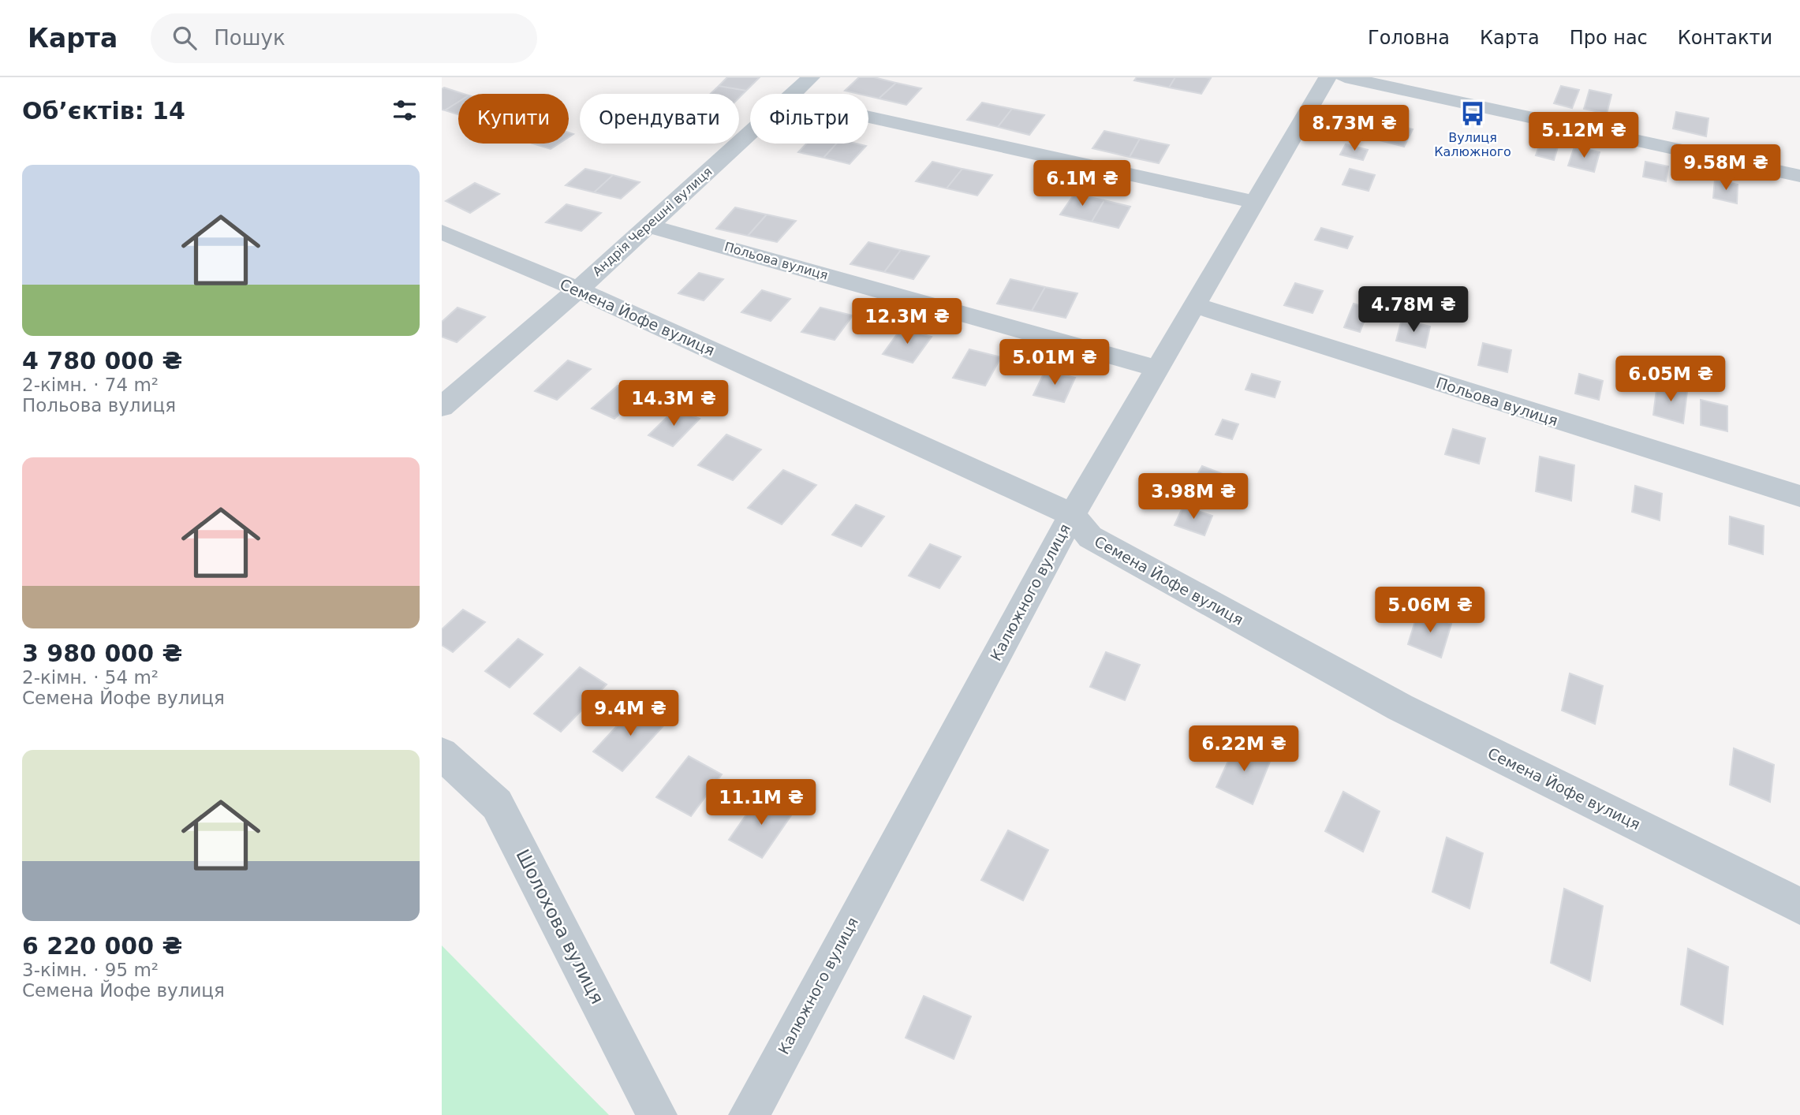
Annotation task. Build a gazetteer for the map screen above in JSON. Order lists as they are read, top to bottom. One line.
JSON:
{"streets":{"street":["Андрія Черешні вулиця","Польова вулиця","Семена Йофе вулиця","Калюжного вулиця","Шолохова вулиця"]},"crossings":[["Андрія Черешні вулиця","Польова вулиця"],["Андрія Черешні вулиця","Семена Йофе вулиця"],["Польова вулиця","Калюжного вулиця"],["Семена Йофе вулиця","Калюжного вулиця"]],"places":{"bus stop":["Вулиця Калюжного"]},"page":{"header":"Карта","search":"Пошук","nav":["Головна","Карта","Про нас","Контакти"],"heading":"Об’єктів: 14","chip":["Купити","Орендувати","Фільтри"],"price":["8.73M ₴","5.12M ₴","9.58M ₴","6.1M ₴","4.78M ₴","12.3M ₴","5.01M ₴","6.05M ₴","14.3M ₴","3.98M ₴","5.06M ₴","9.4M ₴","6.22M ₴","11.1M ₴"],"list":[{"name":"4 780 000 ₴","note":"2-кімн. · 74 m² · Польова вулиця"},{"name":"3 980 000 ₴","note":"2-кімн. · 54 m² · Семена Йофе вулиця"},{"name":"6 220 000 ₴","note":"3-кімн. · 95 m² · Семена Йофе вулиця"}]}}
